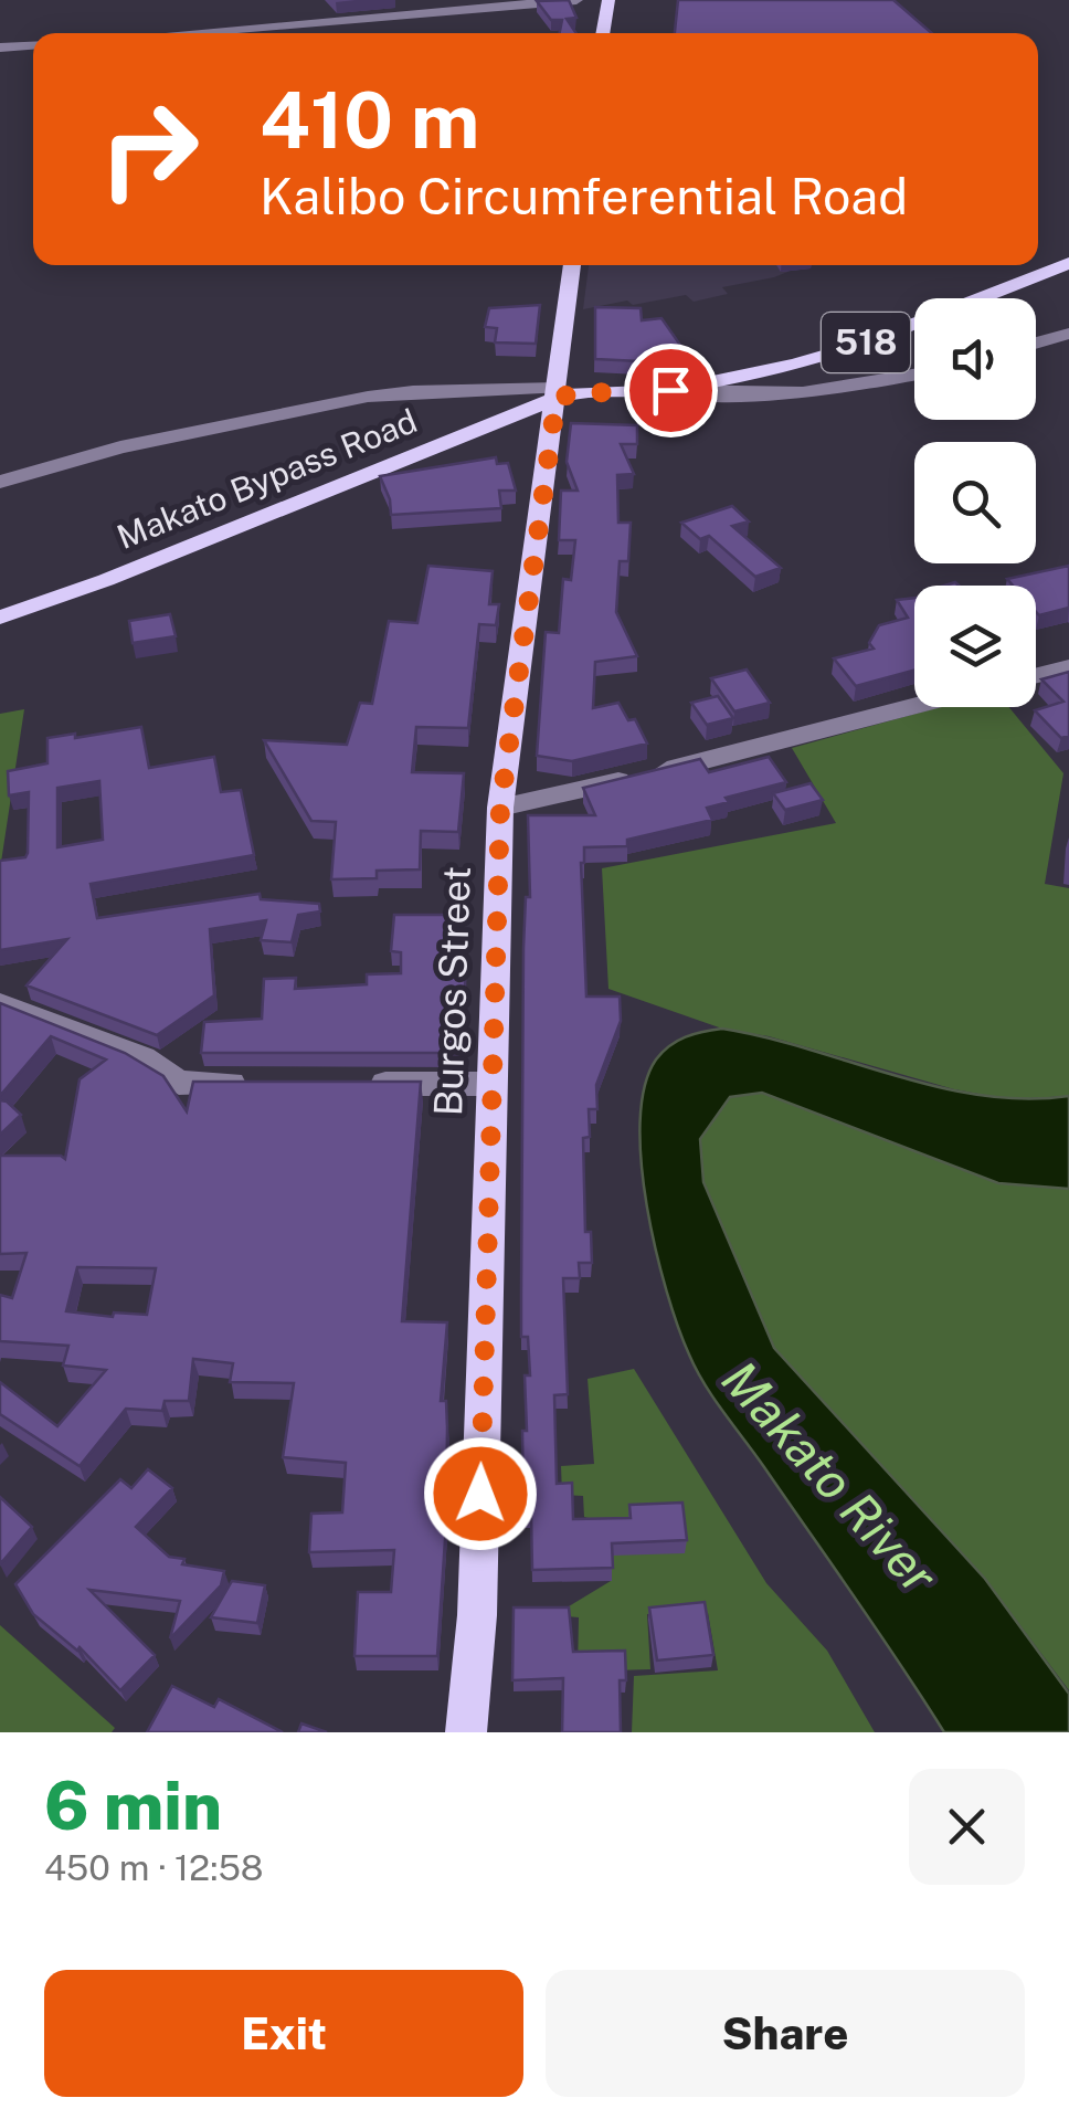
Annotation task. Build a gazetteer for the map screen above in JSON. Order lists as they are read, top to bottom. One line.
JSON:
{"streets":{"main road":["518","Makato Bypass Road","Burgos Street"]},"crossings":[["518","Makato Bypass Road"],["518","Burgos Street"],["Makato Bypass Road","Burgos Street"]],"water":["Makato River"],"page":{"turn":["410 m","Kalibo Circumferential Road"],"heading":["6 min","450 m · 12:58"],"buttons":["Exit","Share"]}}
